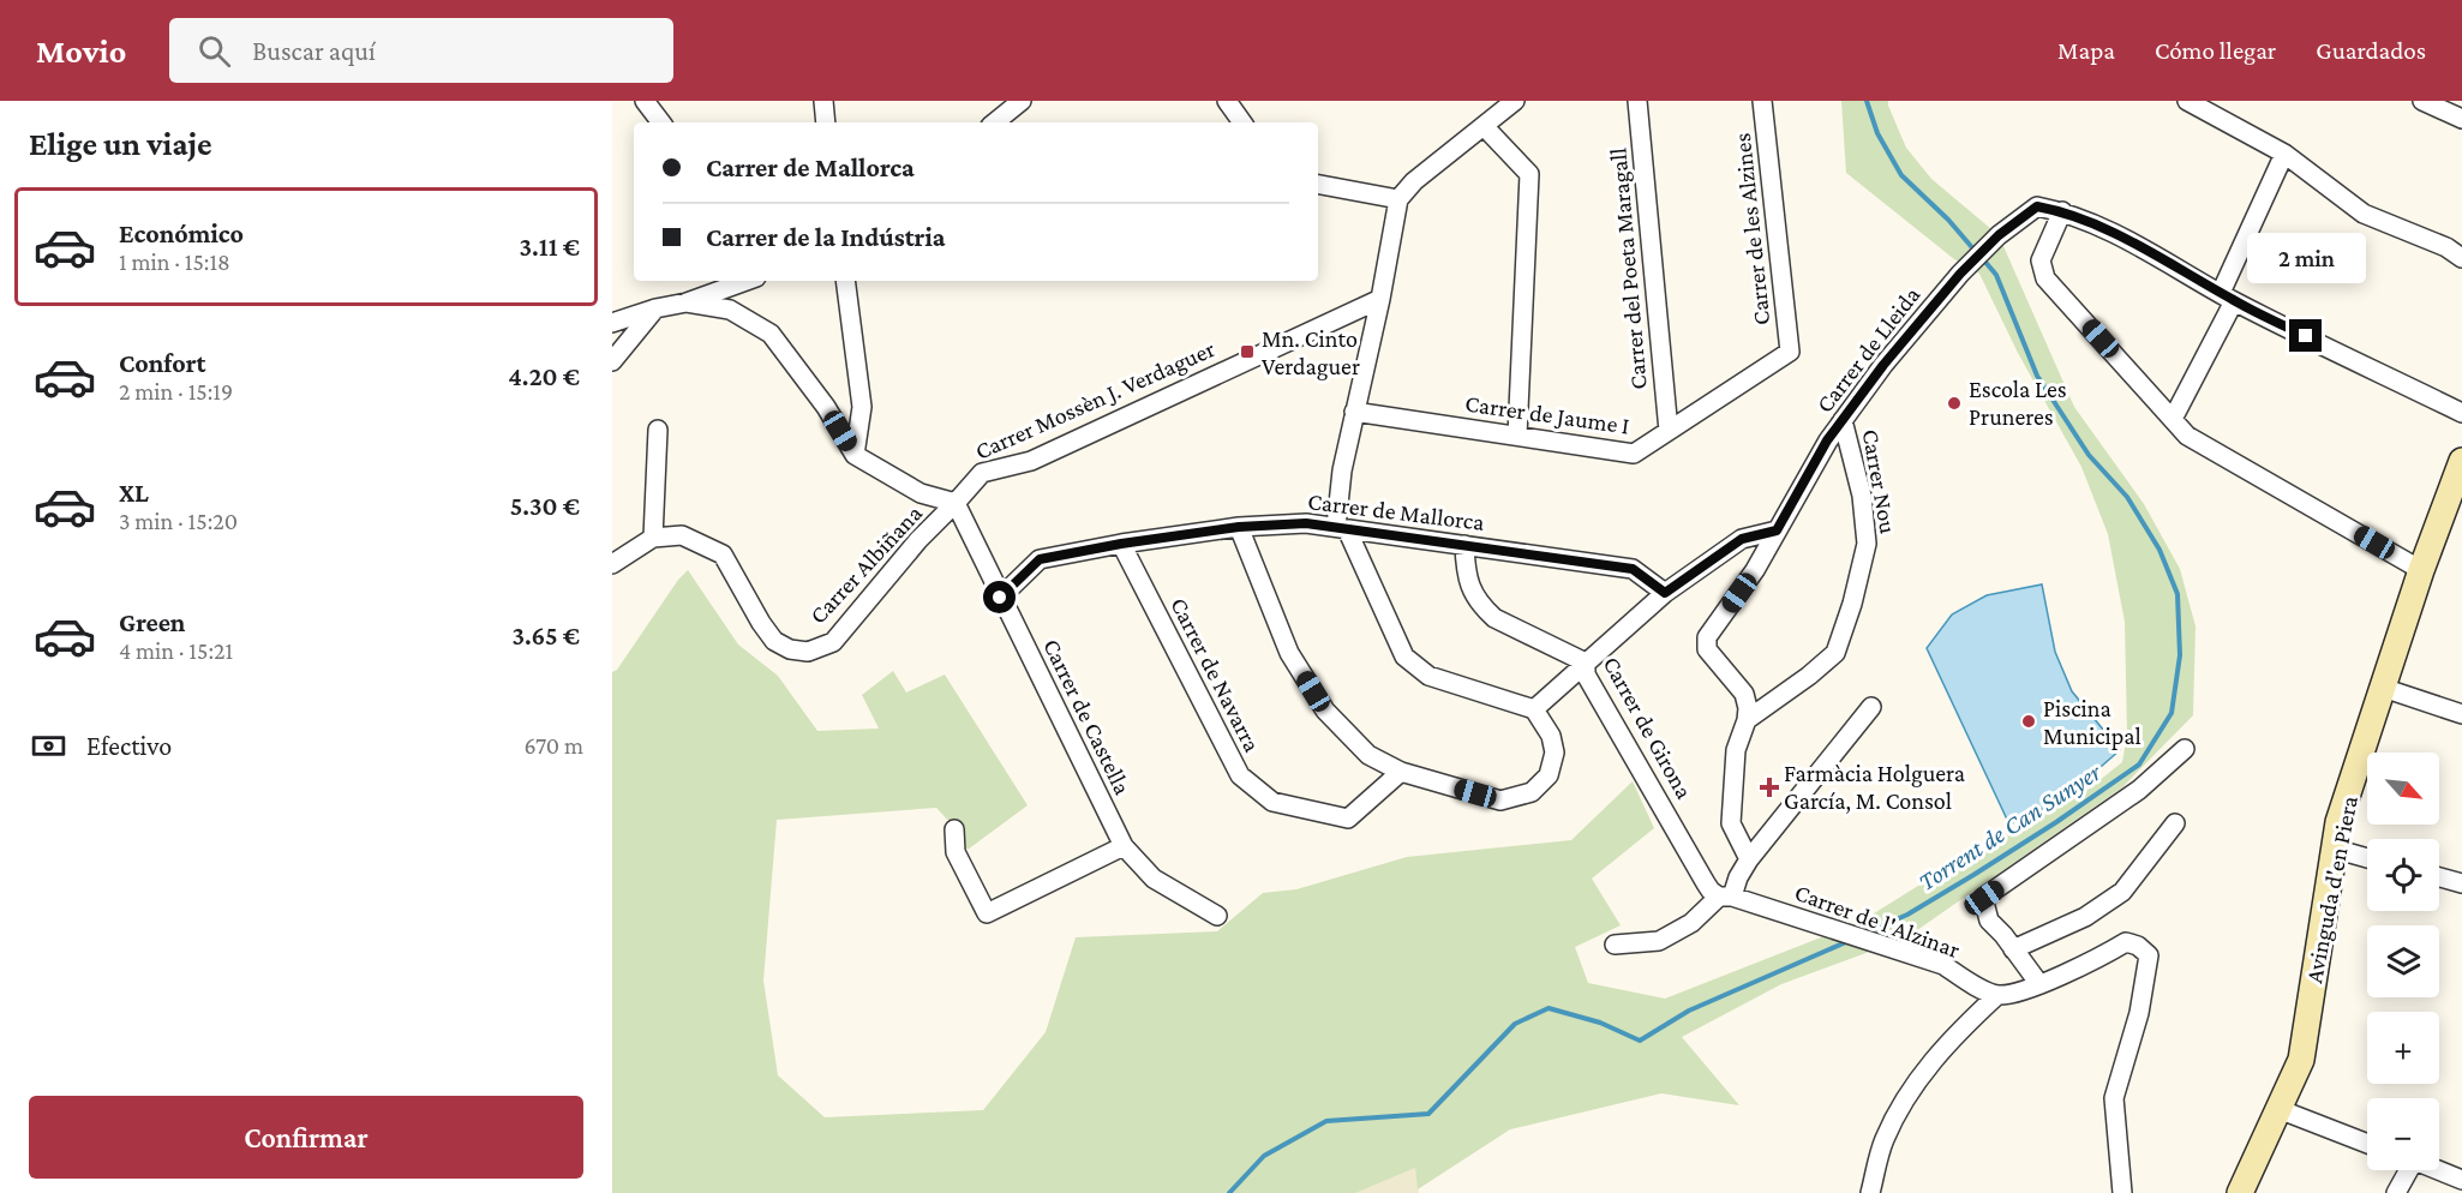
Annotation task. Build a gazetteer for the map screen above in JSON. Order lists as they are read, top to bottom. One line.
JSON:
{"streets":{"street":["Carrer de les Alzines","Carrer del Poeta Maragall","Carrer de Lleida","Carrer Mossèn J. Verdaguer","Carrer de Jaume I","Carrer Nou","Carrer de Mallorca","Carrer Albiñana","Carrer de Navarra","Carrer de Castella","Carrer de Girona","Avinguda d'en Piera","Carrer de l'Alzinar"]},"crossings":[["Carrer de les Alzines","Carrer de Jaume I"],["Carrer del Poeta Maragall","Carrer de Jaume I"],["Carrer de Lleida","Carrer Nou"],["Carrer Mossèn J. Verdaguer","Carrer Albiñana"],["Carrer Mossèn J. Verdaguer","Carrer de Castella"],["Carrer de Mallorca","Carrer de Navarra"],["Carrer de Mallorca","Carrer de Castella"],["Carrer de Mallorca","Carrer de Girona"],["Carrer Albiñana","Carrer de Castella"],["Carrer de Girona","Carrer de l'Alzinar"]],"water":["Torrent de Can Sunyer"],"places":{"transit":["Mn. Cinto Verdaguer"],"other":["Escola Les Pruneres","Piscina Municipal"],"health":["Farmàcia Holguera García, M. Consol"]},"north":"bottom right","page":{"header":"Movio","search":"Buscar aquí","nav":["Mapa","Cómo llegar","Guardados"],"heading":"Elige un viaje","banner":["Carrer de Mallorca","Carrer de la Indústria"],"list":[{"name":"Económico","note":"1 min · 15:18","value":"3.11 €"},{"name":"Confort","note":"2 min · 15:19","value":"4.20 €"},{"name":"XL","note":"3 min · 15:20","value":"5.30 €"},{"name":"Green","note":"4 min · 15:21","value":"3.65 €"}],"bubble":"2 min","pay":["Efectivo","670 m"],"map_buttons":["+","−"],"buttons":"Confirmar"}}
